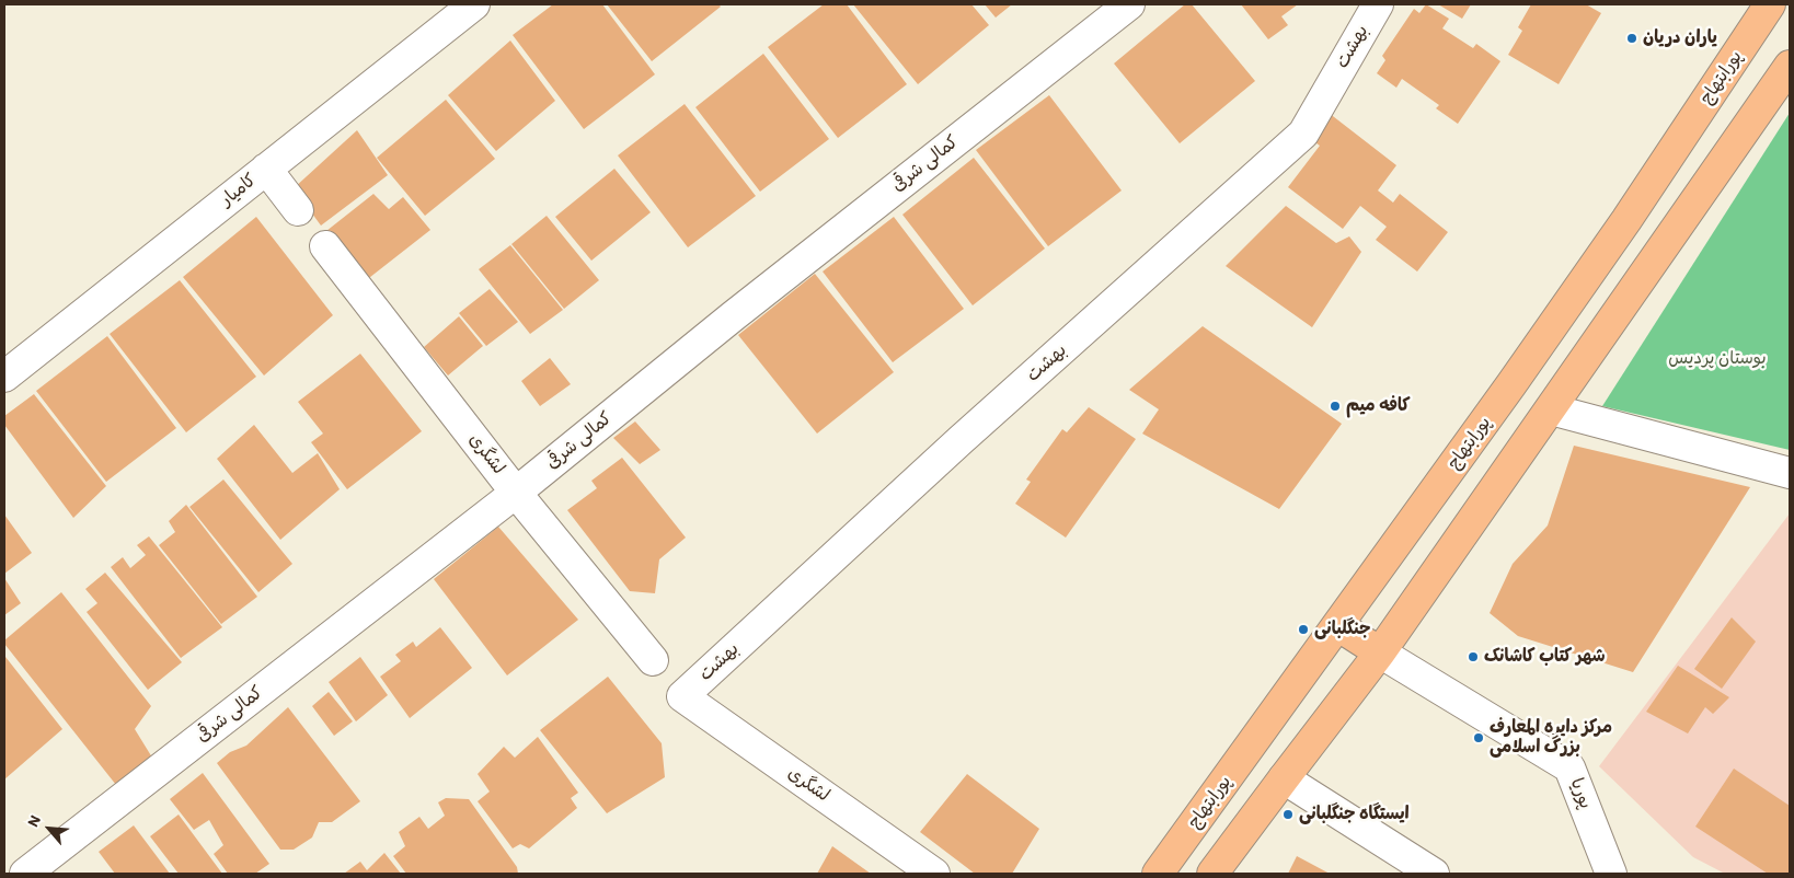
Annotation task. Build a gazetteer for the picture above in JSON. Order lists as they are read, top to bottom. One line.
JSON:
{"streets":{"main road":["پورابتهاج"],"street":["بهشت","کمالی شرقی","کامیار","لشگری","پوریا"]},"crossings":[["بهشت","لشگری"],["کمالی شرقی","لشگری"]],"parks":["بوستان پردیس"],"places":["یاران دریان","کافه میم","جنگلبانی","شهر کتاب کاشانک","مرکز دایره المعارف بزرگ اسلامی","ایستگاه جنگلبانی"],"north":"top left"}
